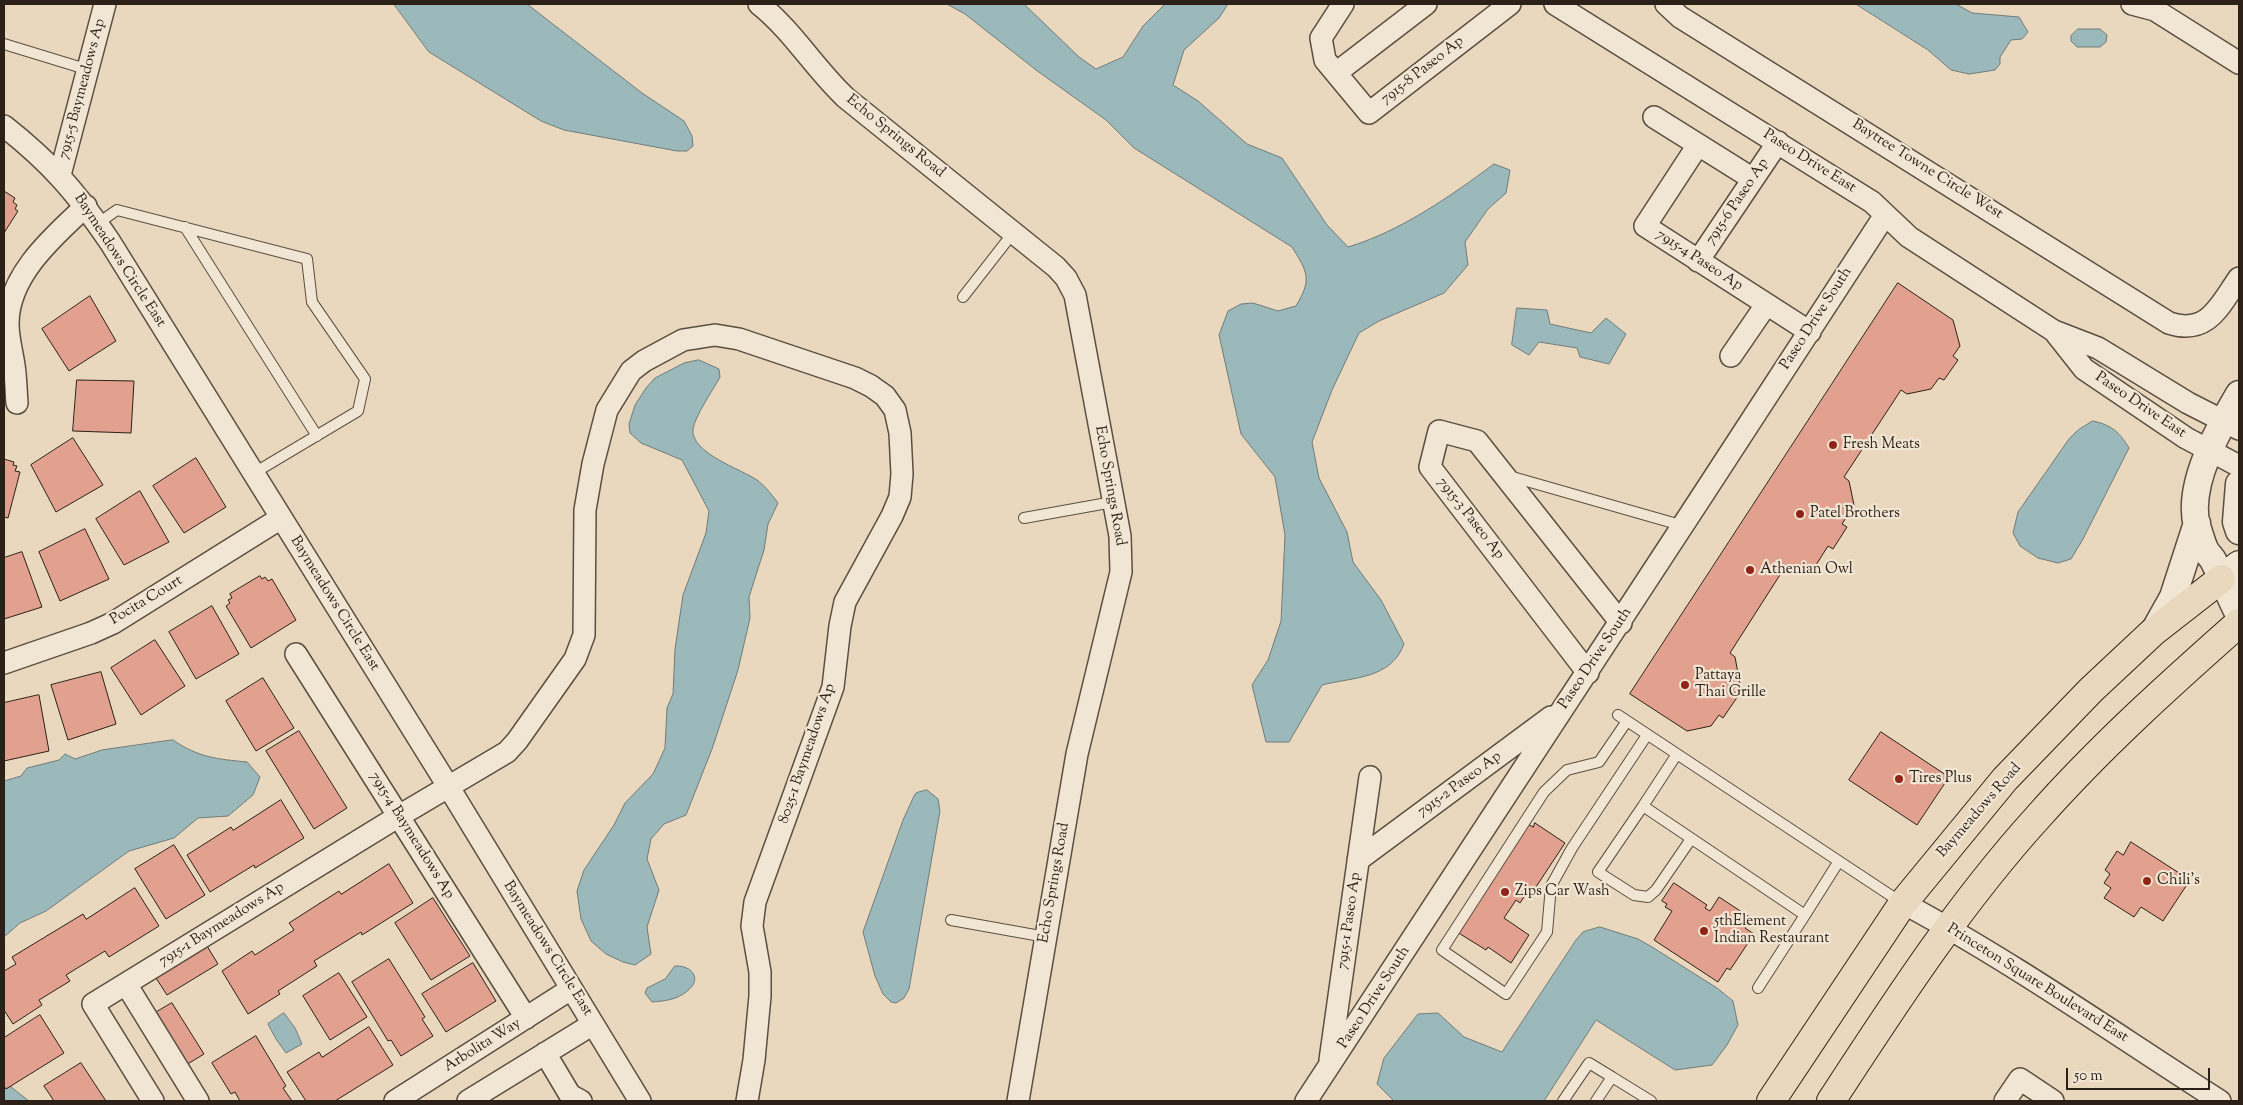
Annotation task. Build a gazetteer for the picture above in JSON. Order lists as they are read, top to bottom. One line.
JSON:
{"streets":{"main road":["Baymeadows Road"],"street":["7915-8 Paseo Ap","7915-5 Baymeadows Ap","Echo Springs Road","Paseo Drive East","Baytree Towne Circle West","7915-6 Paseo Ap","Baymeadows Circle East","7915-4 Paseo Ap","Paseo Drive South","7915-3 Paseo Ap","Pocita Court","8025-1 Baymeadows Ap","7915-2 Paseo Ap","7915-4 Baymeadows Ap","7915-1 Paseo Ap","7915-1 Baymeadows Ap","Princeton Square Boulevard East","Arbolita Way"]},"crossings":[["7915-5 Baymeadows Ap","Baymeadows Circle East"],["Paseo Drive East","7915-6 Paseo Ap"],["Paseo Drive East","Paseo Drive South"],["7915-6 Paseo Ap","7915-4 Paseo Ap"],["Baymeadows Circle East","Pocita Court"],["Baymeadows Circle East","8025-1 Baymeadows Ap"],["Baymeadows Circle East","7915-1 Baymeadows Ap"],["Baymeadows Circle East","Arbolita Way"],["7915-4 Paseo Ap","Paseo Drive South"],["Paseo Drive South","7915-3 Paseo Ap"],["Paseo Drive South","7915-2 Paseo Ap"],["Paseo Drive South","7915-1 Paseo Ap"],["8025-1 Baymeadows Ap","7915-1 Baymeadows Ap"],["7915-2 Paseo Ap","7915-1 Paseo Ap"],["Baymeadows Road","Princeton Square Boulevard East"],["7915-4 Baymeadows Ap","7915-1 Baymeadows Ap"],["7915-4 Baymeadows Ap","Arbolita Way"]],"places":["Fresh Meats","Patel Brothers","Athenian Owl","Pattaya Thai Grille","Tires Plus","Chili's","Zips Car Wash","5thElement Indian Restaurant"],"scale_bar":"50 m"}
